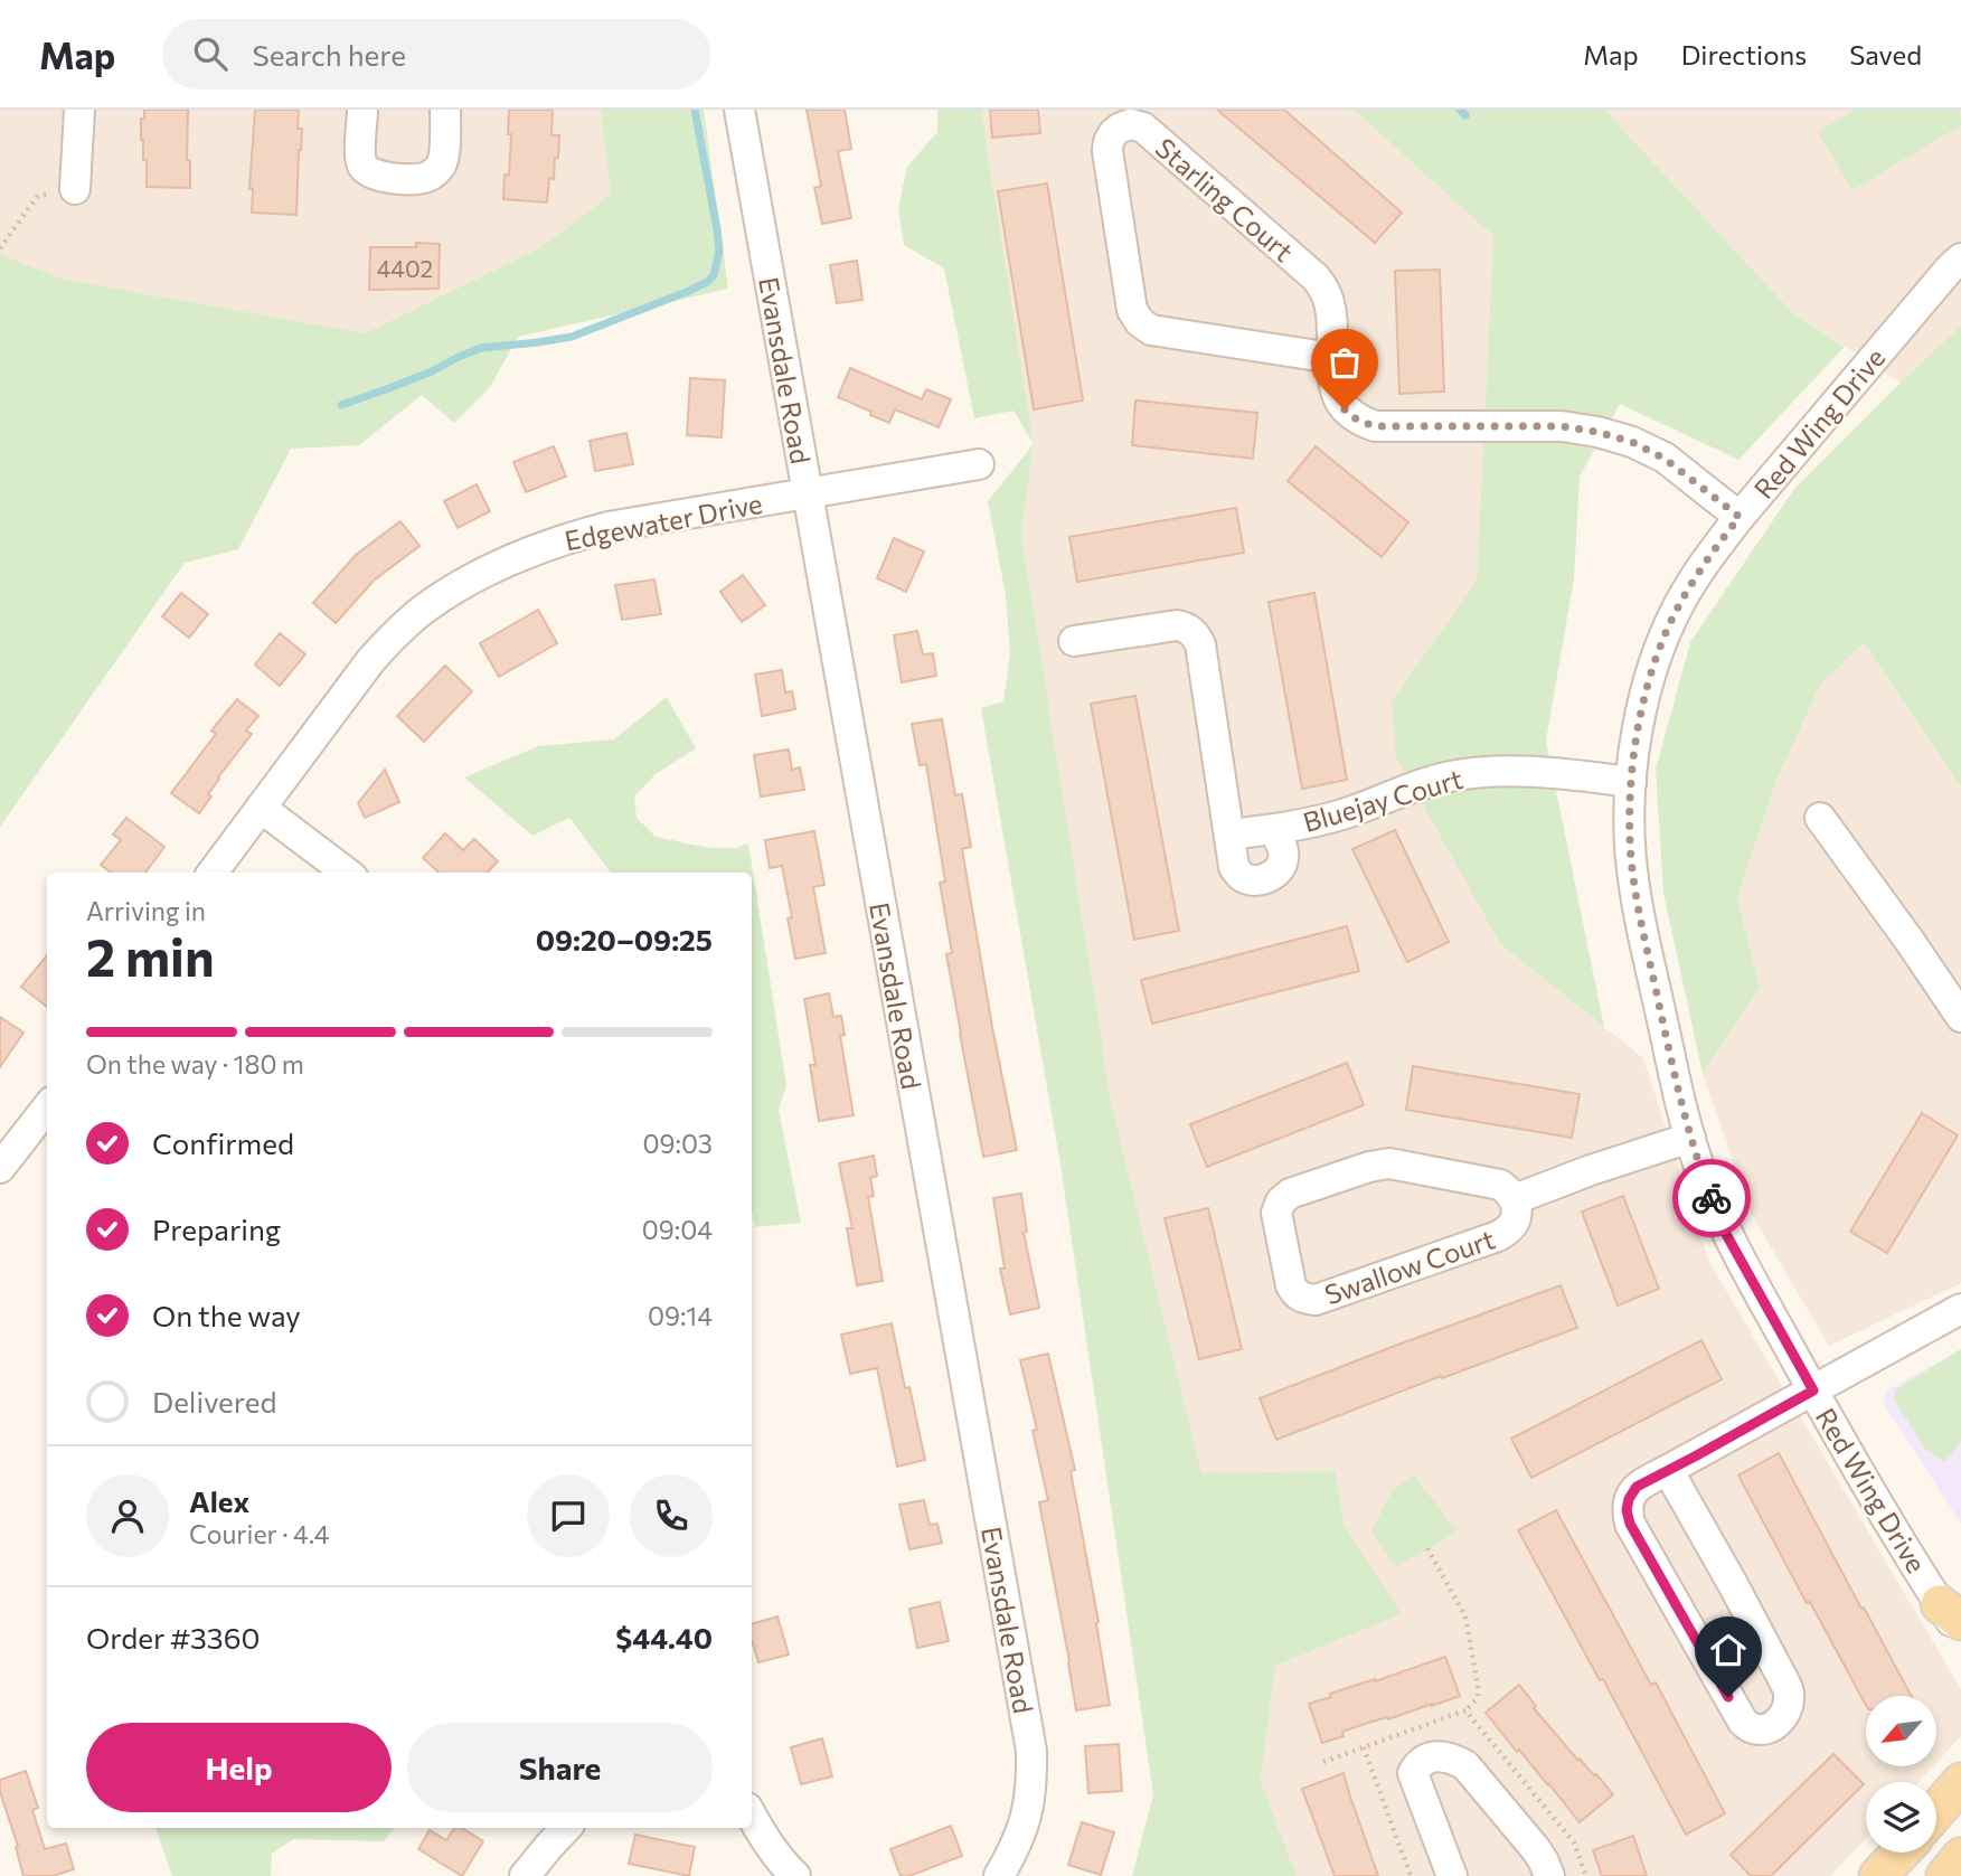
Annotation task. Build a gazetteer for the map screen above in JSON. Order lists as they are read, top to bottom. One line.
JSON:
{"streets":{"street":["Starling Court","Evansdale Road","Red Wing Drive","Edgewater Drive","Bluejay Court","Swallow Court"]},"crossings":[["Starling Court","Red Wing Drive"],["Evansdale Road","Edgewater Drive"],["Red Wing Drive","Bluejay Court"],["Red Wing Drive","Swallow Court"]],"house_numbers":["4402"],"north":"bottom left","page":{"header":"Map","search":"Search here","nav":["Map","Directions","Saved"],"heading":["2 min","Arriving in","09:20–09:25"],"panel":["Alex","Courier · 4.4","Order #3360","$44.40"],"bar":"On the way · 180 m","list":[["Confirmed","09:03"],["Preparing","09:04"],["On the way","09:14"],"Delivered"],"buttons":["Help","Share"]}}
